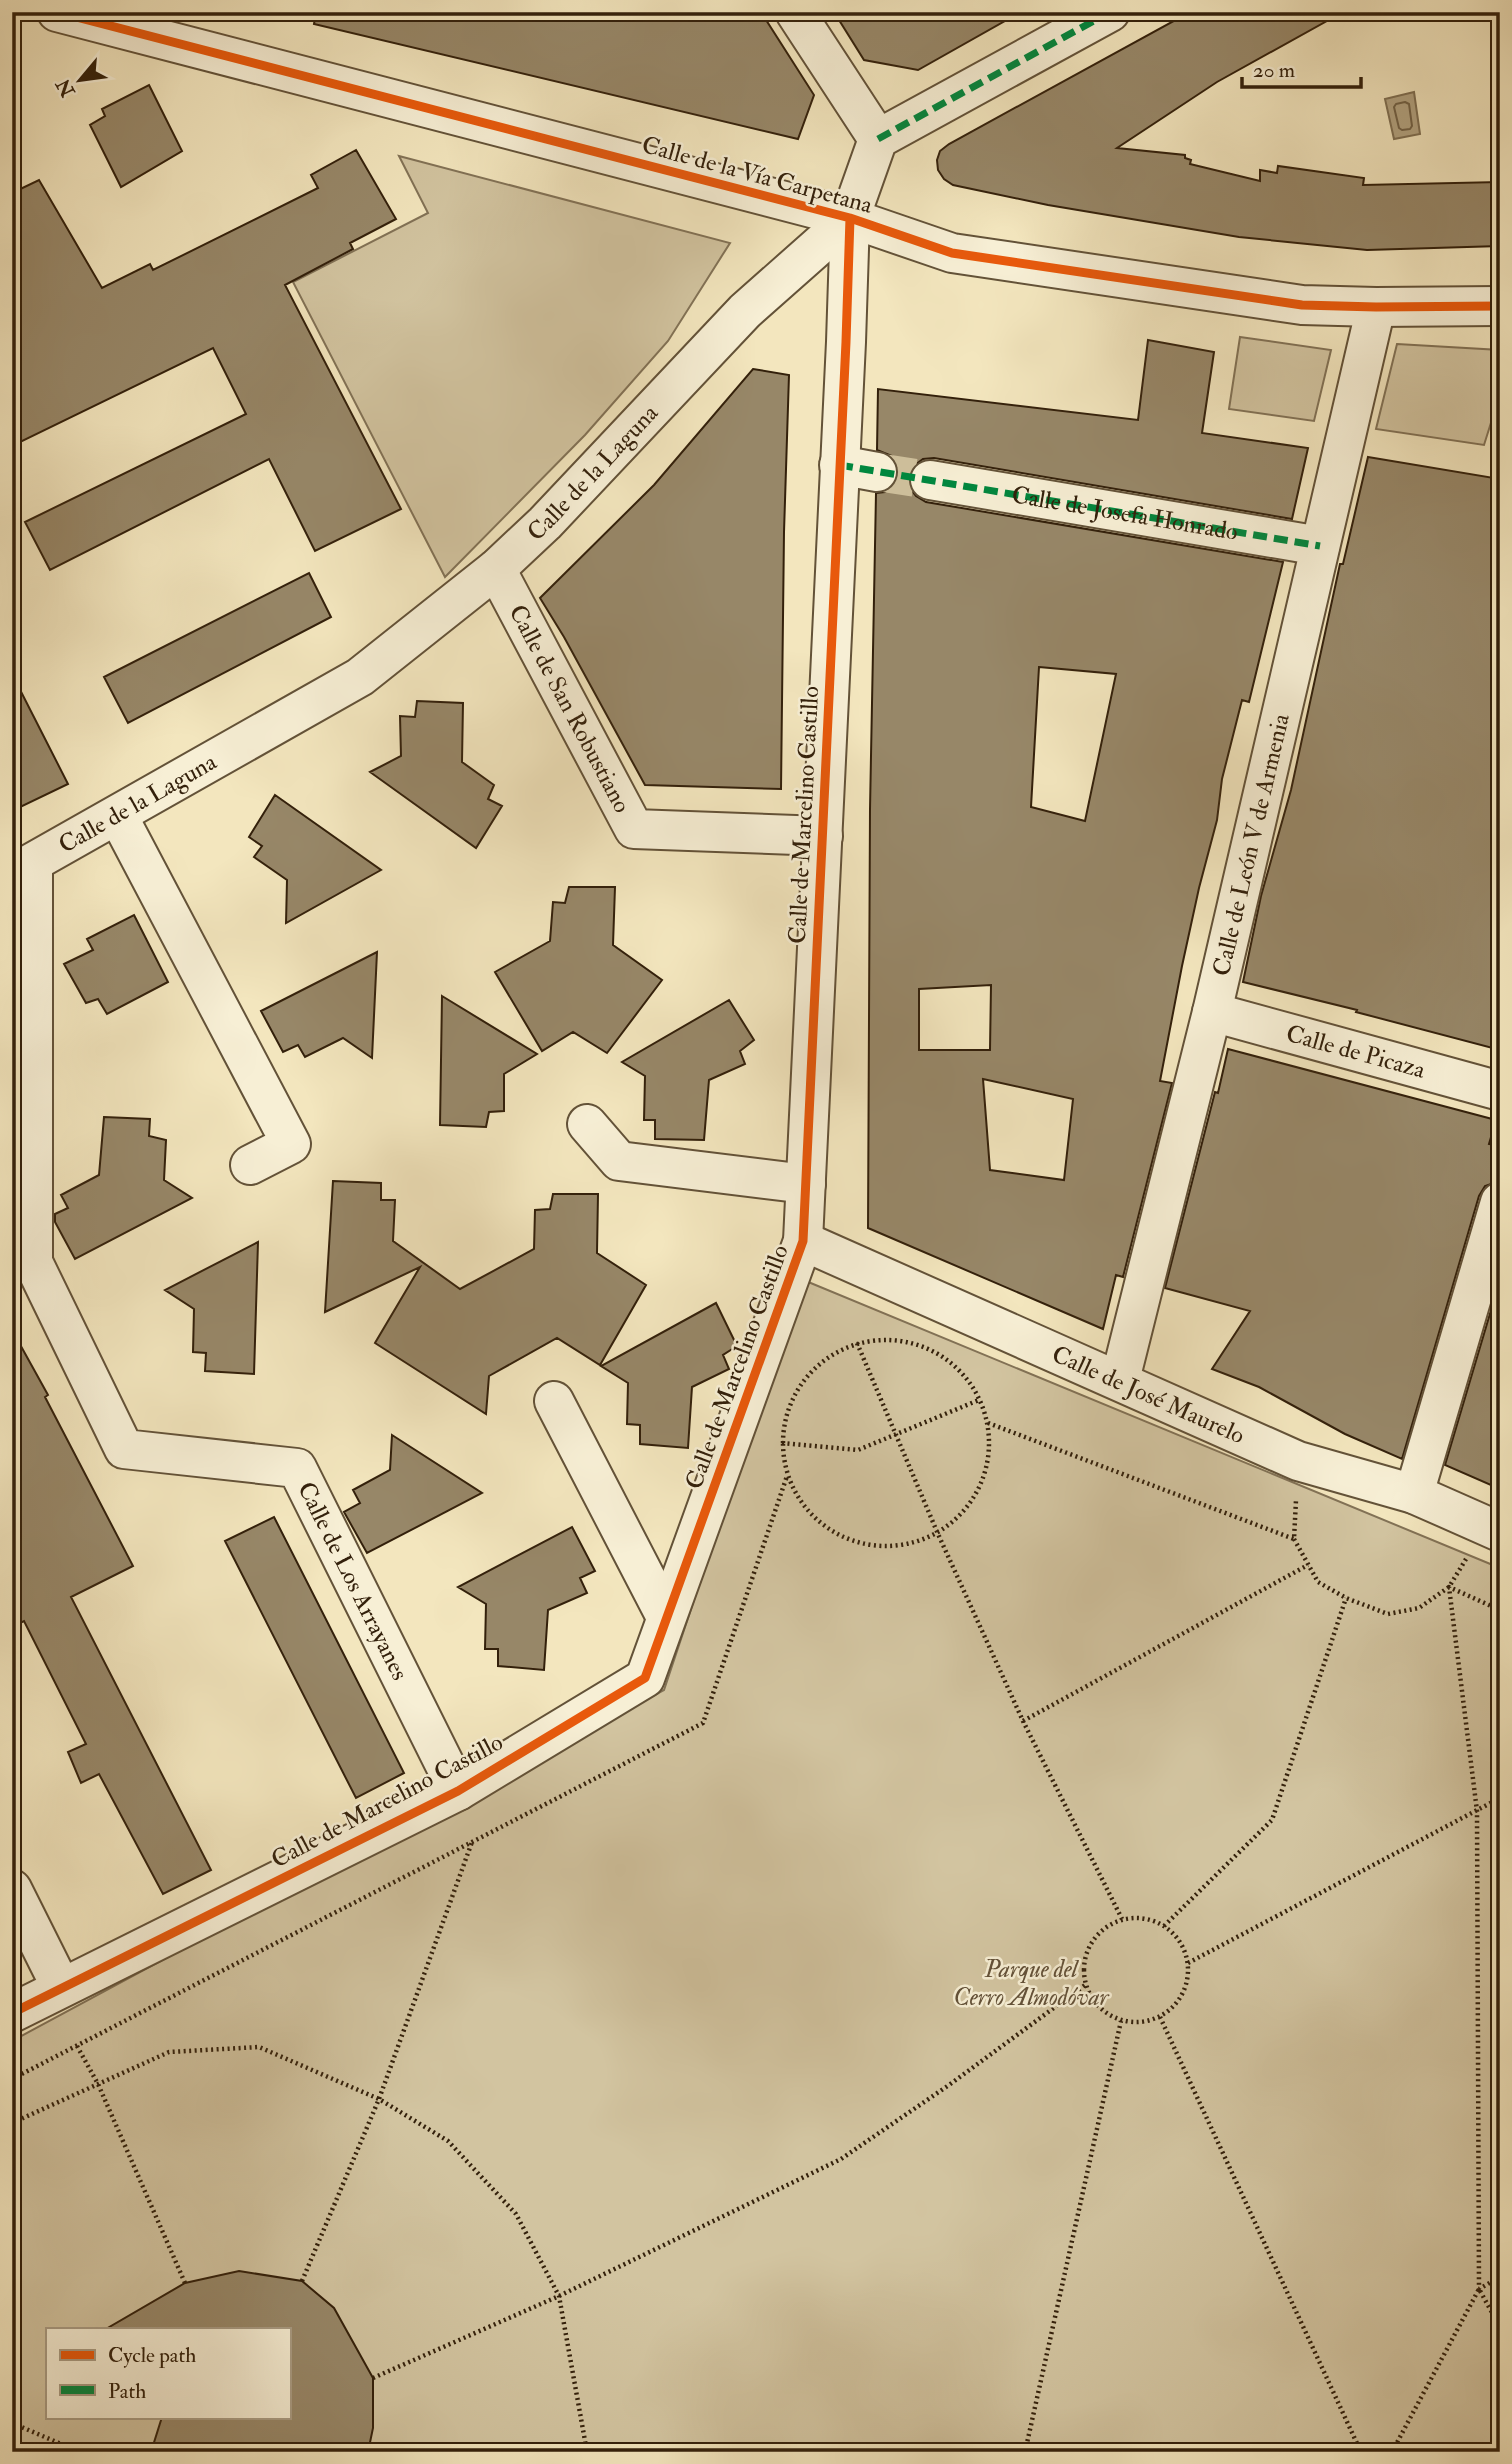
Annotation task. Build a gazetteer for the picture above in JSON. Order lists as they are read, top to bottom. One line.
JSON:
{"streets":{"street":["Calle de la Vía Carpetana","Calle de la Laguna","Calle de Josefa Honrado","Calle de San Robustiano","Calle de Marcelino Castillo","Calle de León V de Armenia","Calle de Picaza","Calle de José Maurelo","Calle de Los Arrayanes"]},"crossings":[["Calle de la Vía Carpetana","Calle de la Laguna"],["Calle de la Vía Carpetana","Calle de Marcelino Castillo"],["Calle de la Vía Carpetana","Calle de León V de Armenia"],["Calle de la Laguna","Calle de San Robustiano"],["Calle de la Laguna","Calle de Marcelino Castillo"],["Calle de la Laguna","Calle de Los Arrayanes"],["Calle de Josefa Honrado","Calle de León V de Armenia"],["Calle de San Robustiano","Calle de Marcelino Castillo"],["Calle de Marcelino Castillo","Calle de José Maurelo"],["Calle de Marcelino Castillo","Calle de Los Arrayanes"],["Calle de León V de Armenia","Calle de Picaza"],["Calle de León V de Armenia","Calle de José Maurelo"]],"parks":["Parque del Cerro Almodóvar"],"legend":["Cycle path","Path"],"scale_bar":"20 m","north":"bottom left"}
